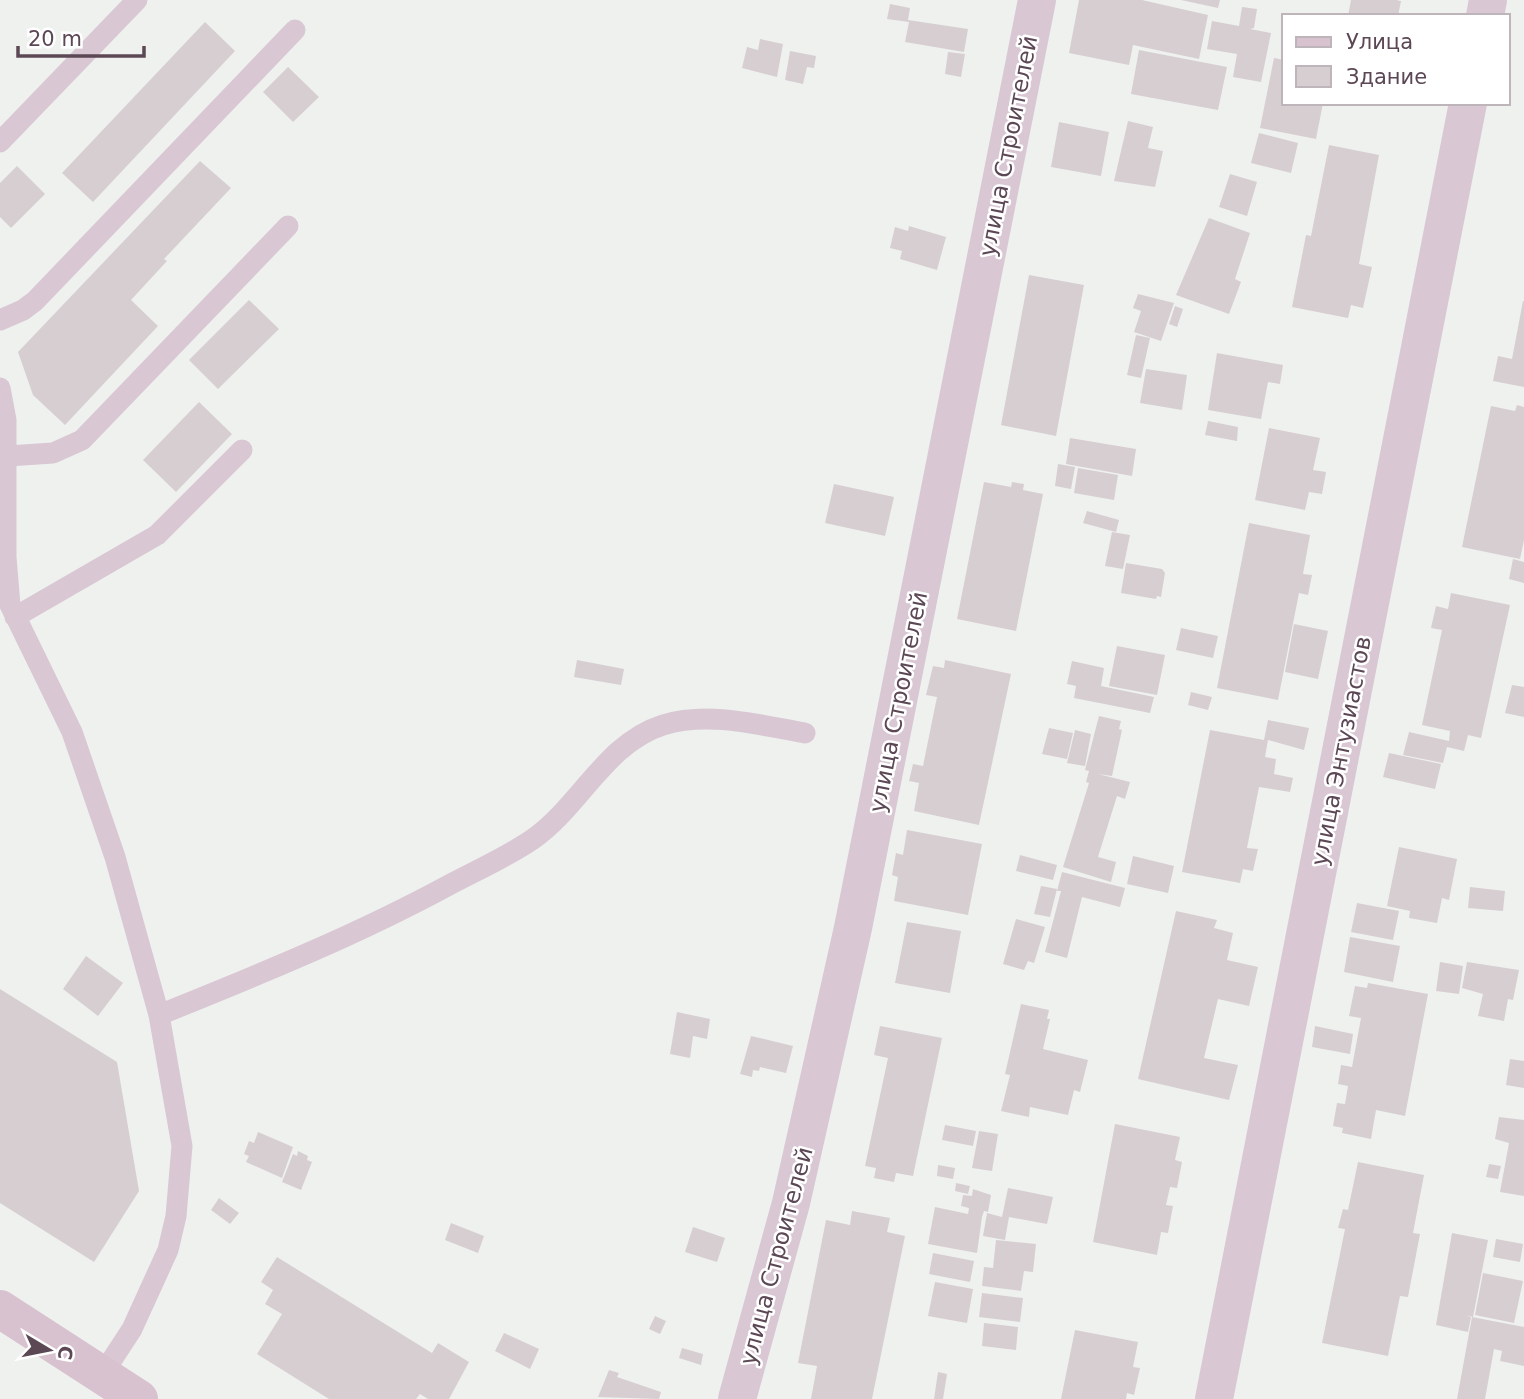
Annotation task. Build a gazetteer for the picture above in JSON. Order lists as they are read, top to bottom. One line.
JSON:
{"streets":{"street":["улица Строителей","улица Энтузиастов"]},"legend":["Улица","Здание"],"scale_bar":"20 m","north":"right"}
